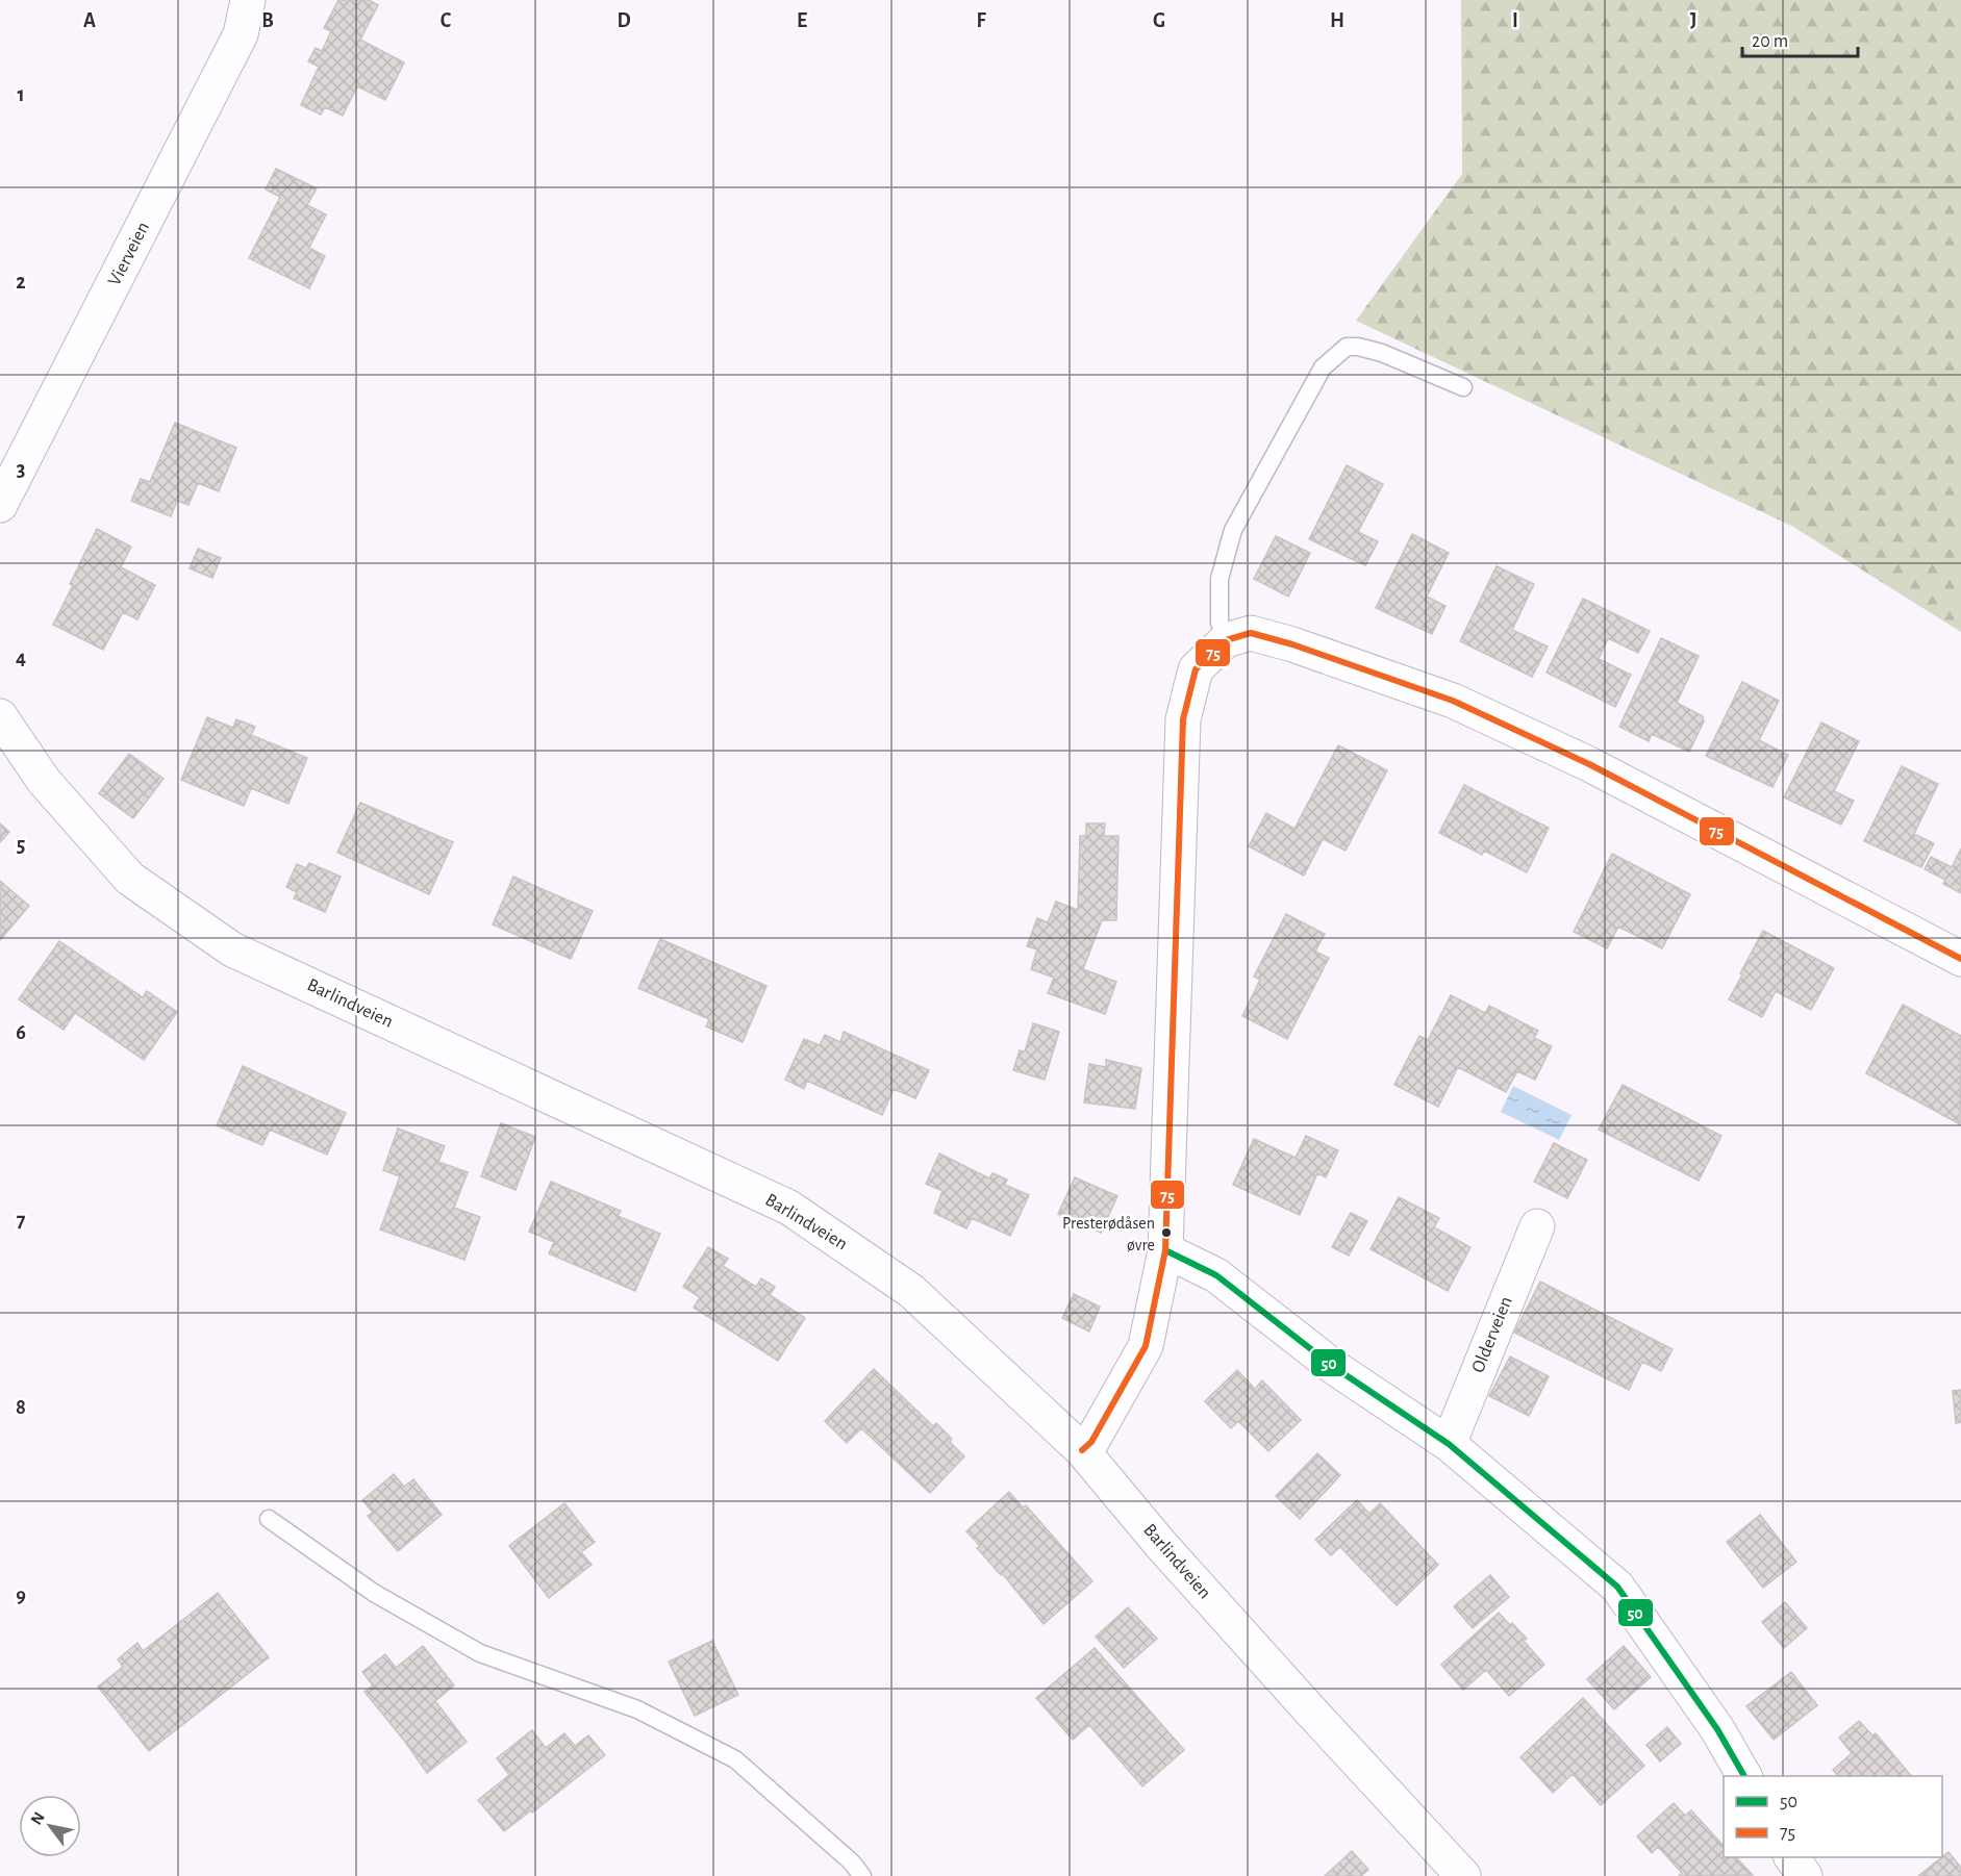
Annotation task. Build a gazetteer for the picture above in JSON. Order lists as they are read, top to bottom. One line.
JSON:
{"streets":{"street":["Vierveien","Barlindveien","Olderveien"]},"places":["Presterødåsen øvre"],"lines":["transit line 75","transit line 50"],"legend":["50","75"],"scale_bar":"20 m","north":"top left","grid":{"columns":["A","B","C","D","E","F","G","H","I","J"],"rows":["1","2","3","4","5","6","7","8","9"]}}
